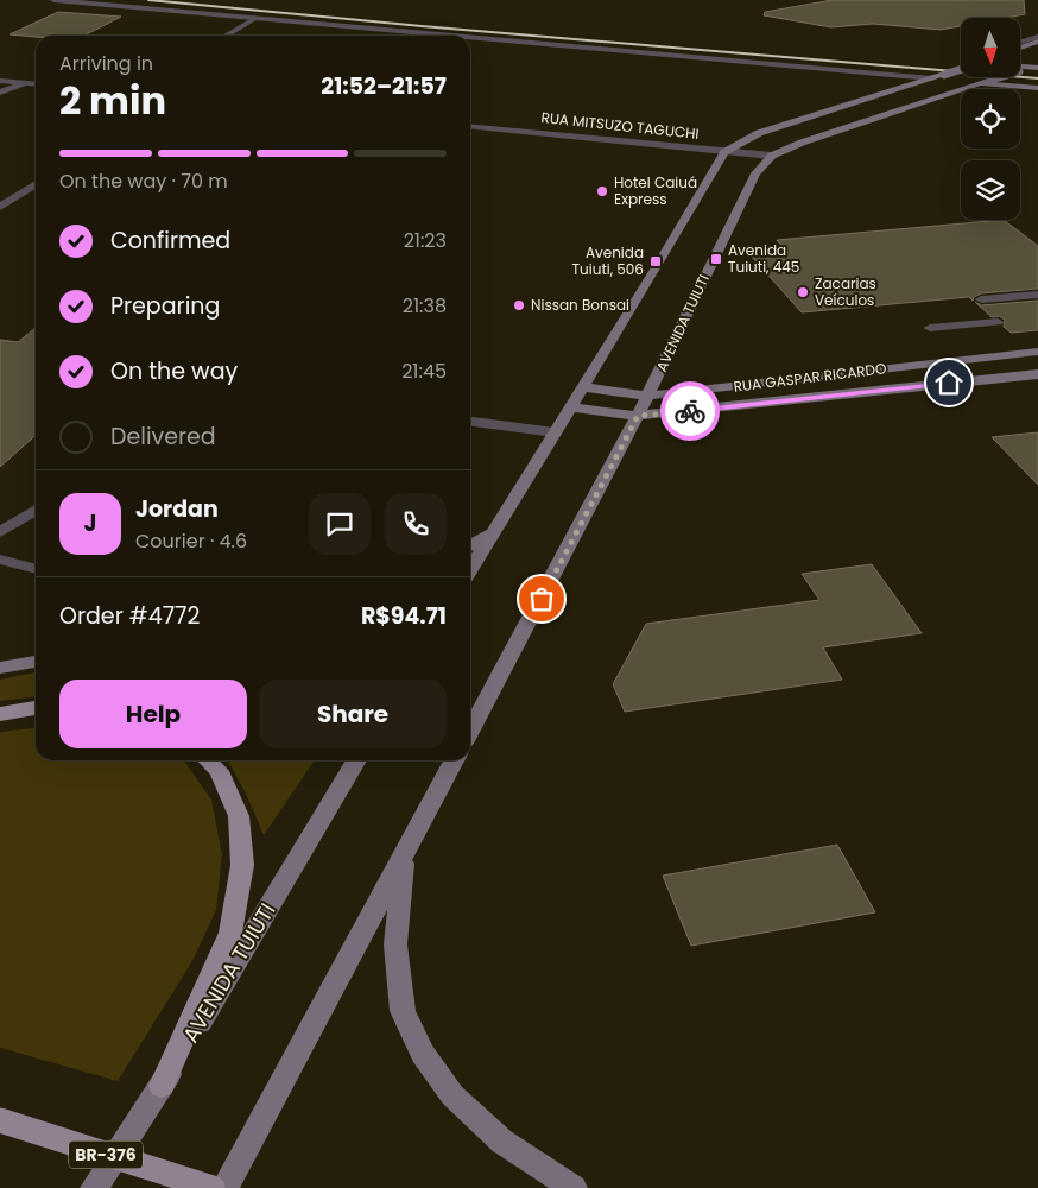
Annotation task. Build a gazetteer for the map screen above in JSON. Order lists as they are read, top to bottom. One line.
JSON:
{"streets":{"main road":["AVENIDA TUIUTI","RUA GASPAR RICARDO","BR-376"],"street":["RUA MITSUZO TAGUCHI"]},"crossings":[["RUA MITSUZO TAGUCHI","AVENIDA TUIUTI"],["AVENIDA TUIUTI","RUA GASPAR RICARDO"]],"places":{"other":["Hotel Caiuá Express","Zacarias Veículos","Nissan Bonsai"],"transit":["Avenida Tuiuti, 445","Avenida Tuiuti, 506"]},"north":"bottom","page":{"heading":["2 min","Arriving in","21:52–21:57"],"panel":["Jordan","Courier · 4.6","Order #4772","R$94.71"],"bar":"On the way · 70 m","list":[["Confirmed","21:23"],["Preparing","21:38"],["On the way","21:45"],"Delivered"],"round":"J","buttons":["Help","Share"]}}
